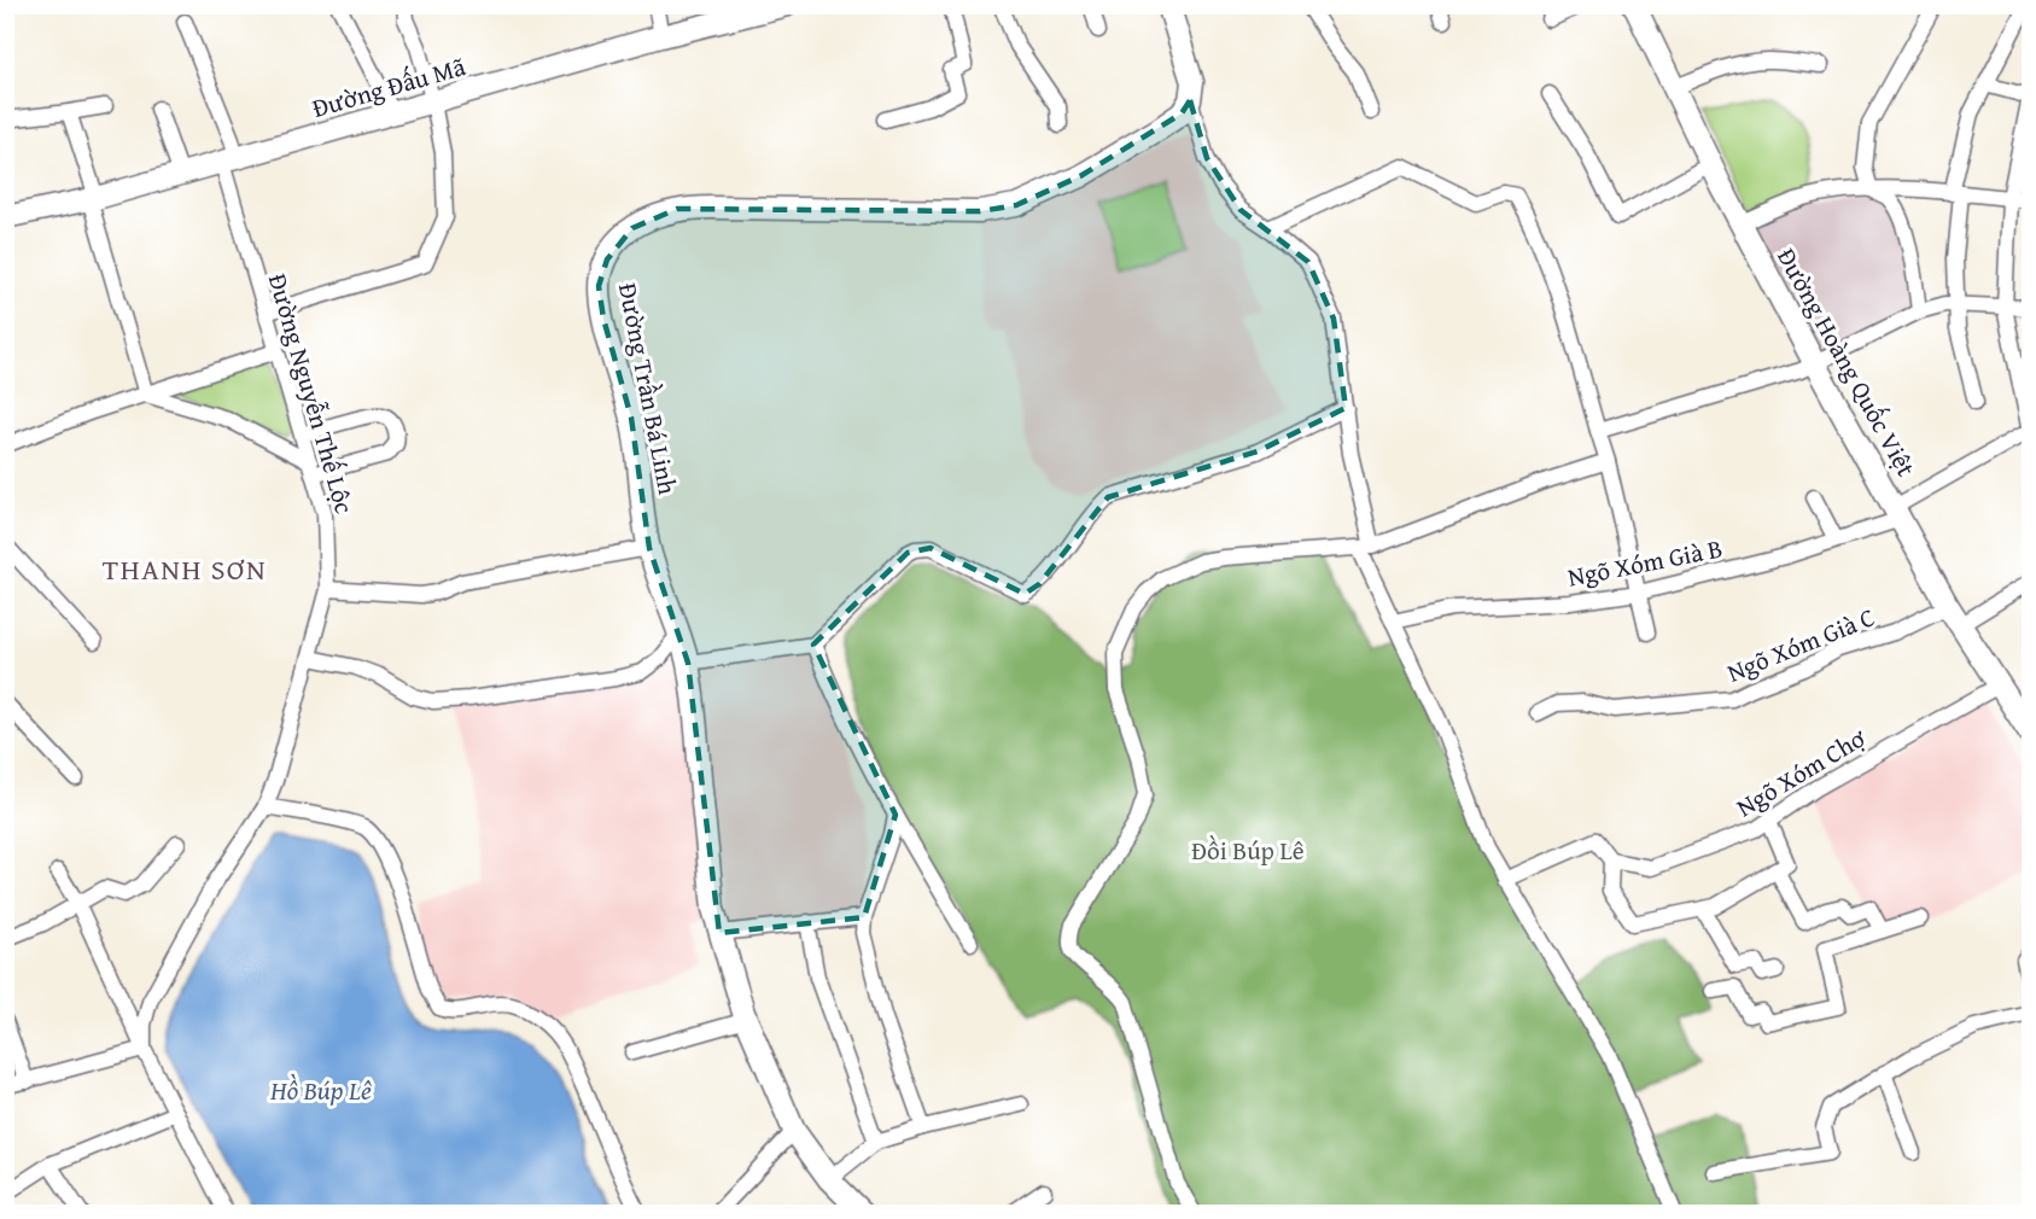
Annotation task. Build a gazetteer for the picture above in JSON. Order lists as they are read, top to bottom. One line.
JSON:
{"streets":{"street":["Đường Đấu Mã","Đường Hoàng Quốc Việt","Đường Trần Bá Linh","Đường Nguyễn Thế Lộc","Ngõ Xóm Già B","Ngõ Xóm Già C","Ngõ Xóm Chợ"]},"crossings":[["Đường Đấu Mã","Đường Nguyễn Thế Lộc"],["Đường Hoàng Quốc Việt","Ngõ Xóm Già B"],["Đường Hoàng Quốc Việt","Ngõ Xóm Già C"],["Đường Hoàng Quốc Việt","Ngõ Xóm Chợ"]],"districts":["THANH SƠN"],"water":["Hồ Búp Lê"],"parks":["Đồi Búp Lê"]}
